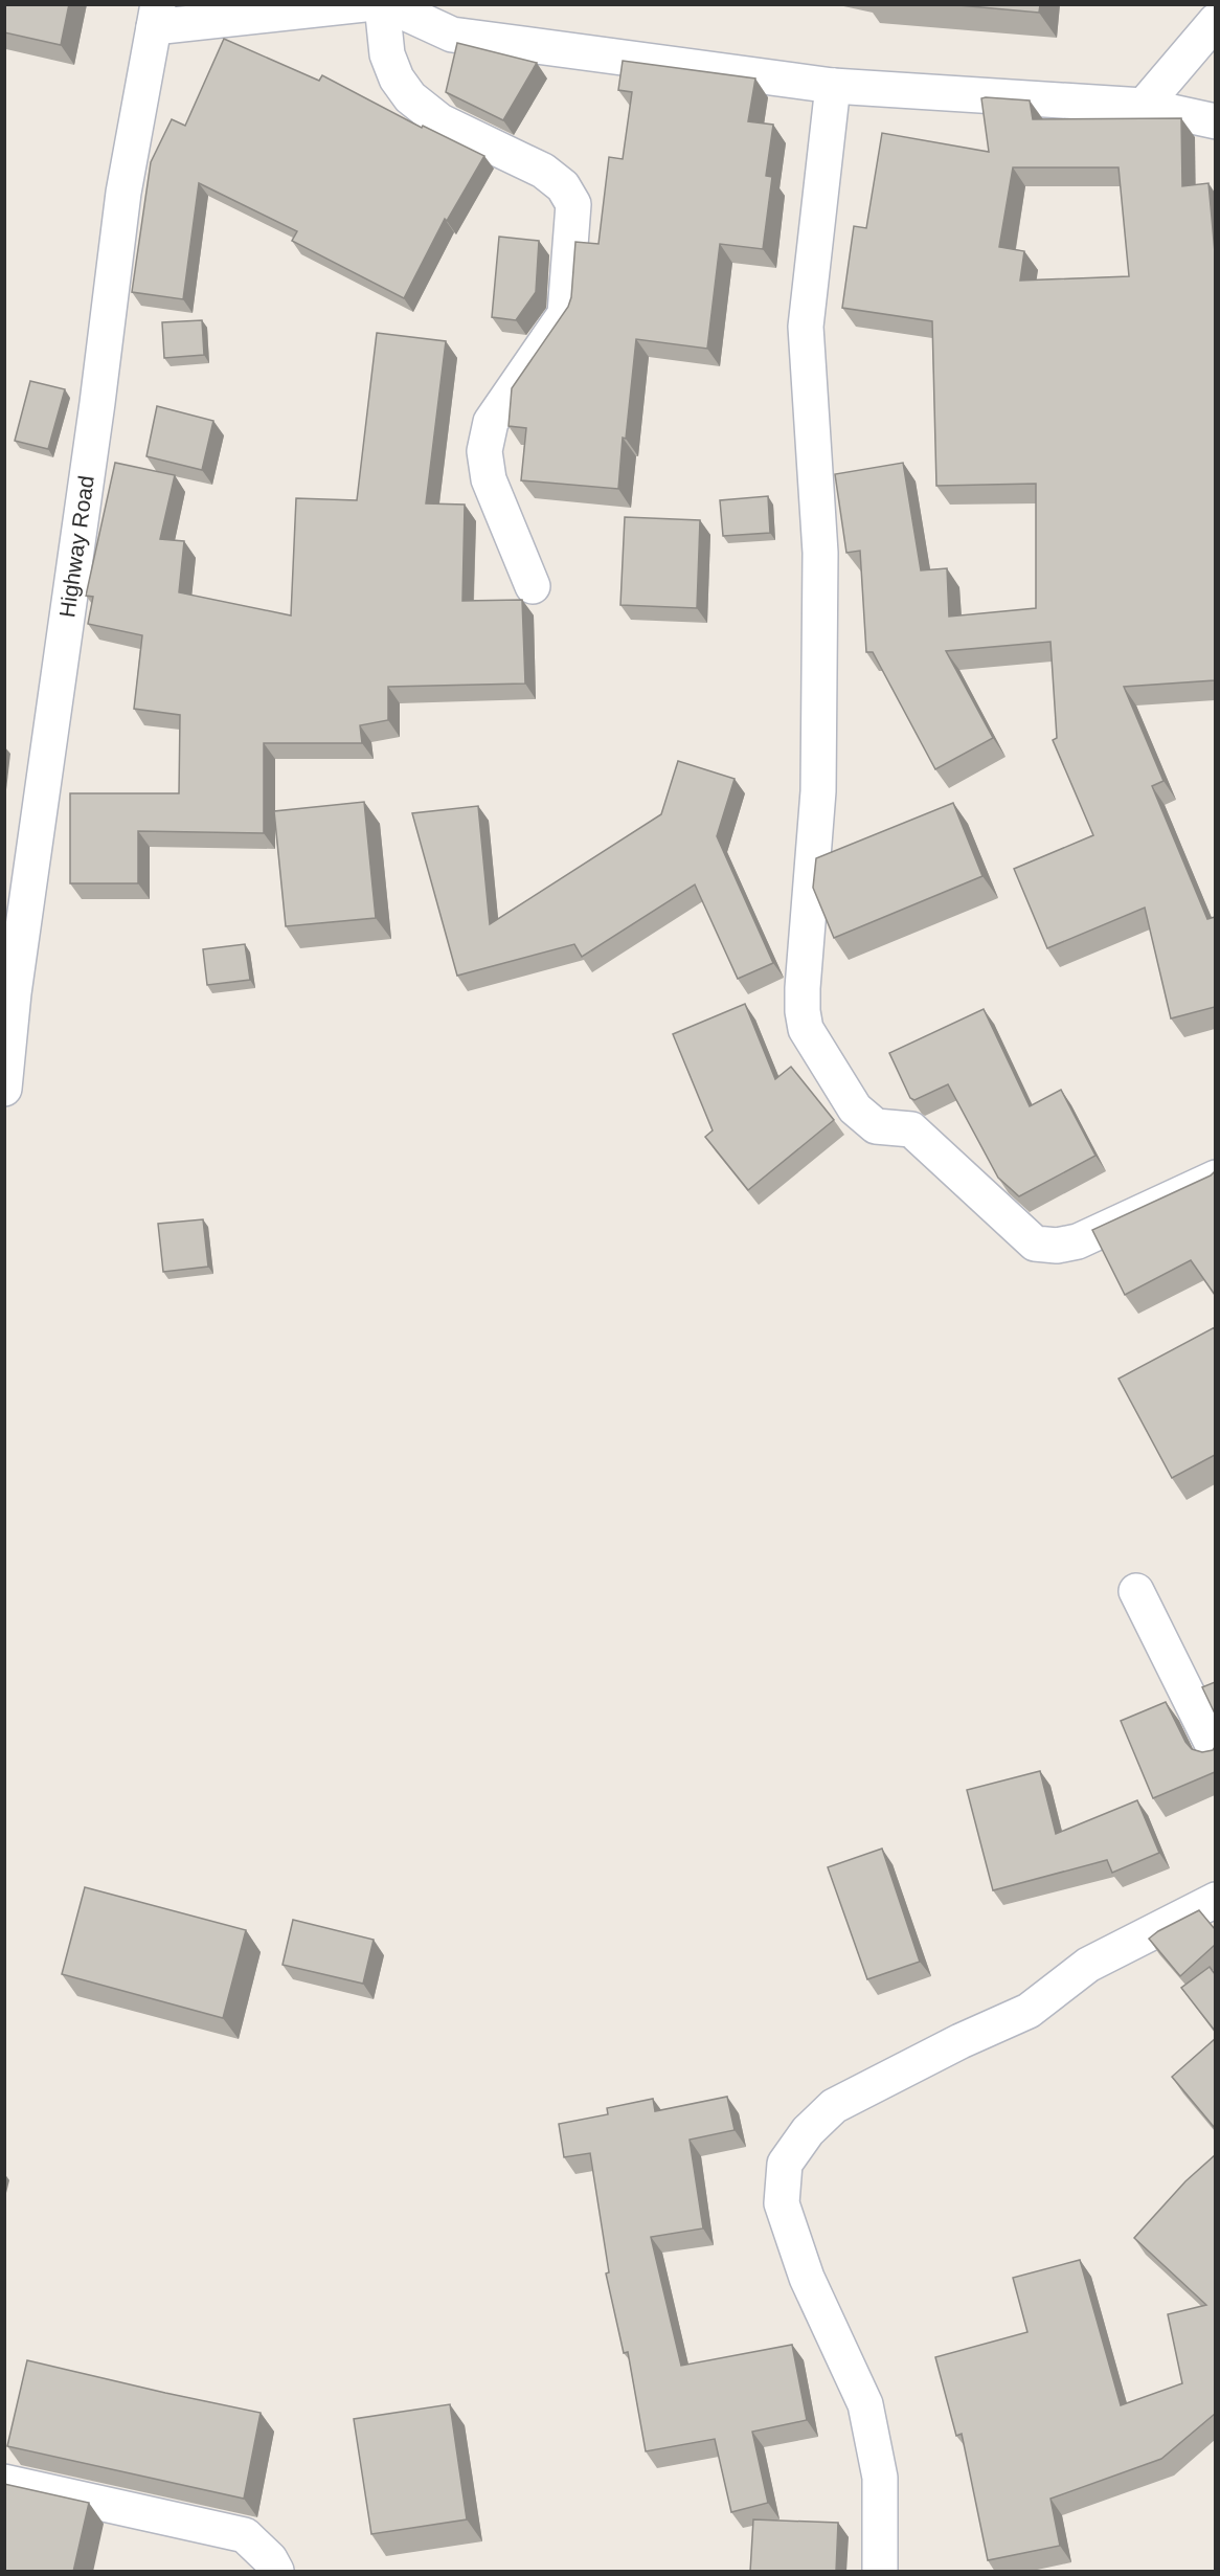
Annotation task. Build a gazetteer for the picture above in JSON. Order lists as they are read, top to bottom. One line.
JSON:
{"streets":{"street":["Highway Road"]}}
